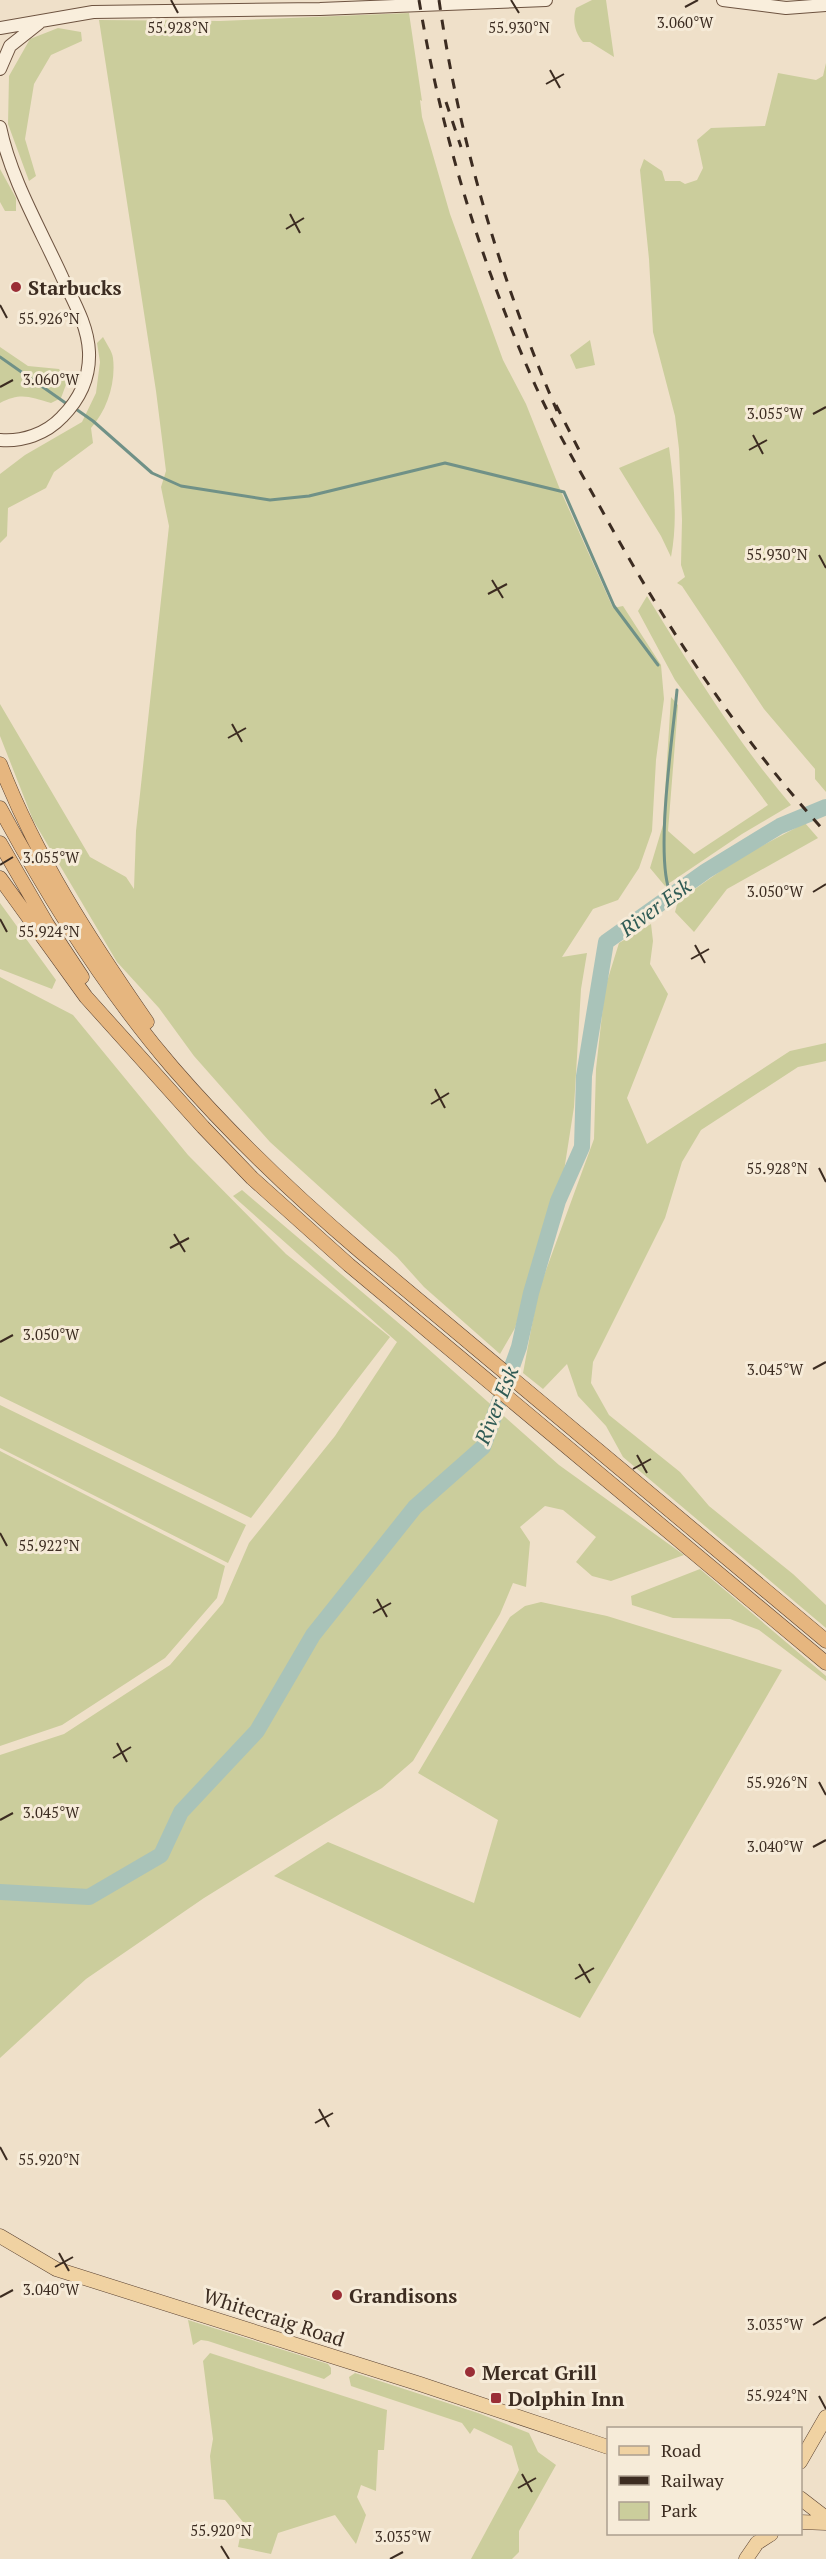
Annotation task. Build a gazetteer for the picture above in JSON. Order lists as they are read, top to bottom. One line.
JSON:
{"streets":{"main road":["Whitecraig Road"]},"water":["River Esk"],"places":{"other":["Starbucks","Grandisons","Mercat Grill"],"transit":["Dolphin Inn"]},"legend":["Road","Railway","Park"],"coordinates":["3.060°W","55.928°N","55.930°N","55.926°N","3.055°W","3.050°W","55.924°N","3.045°W","55.922°N","3.040°W","55.920°N","3.035°W"]}
